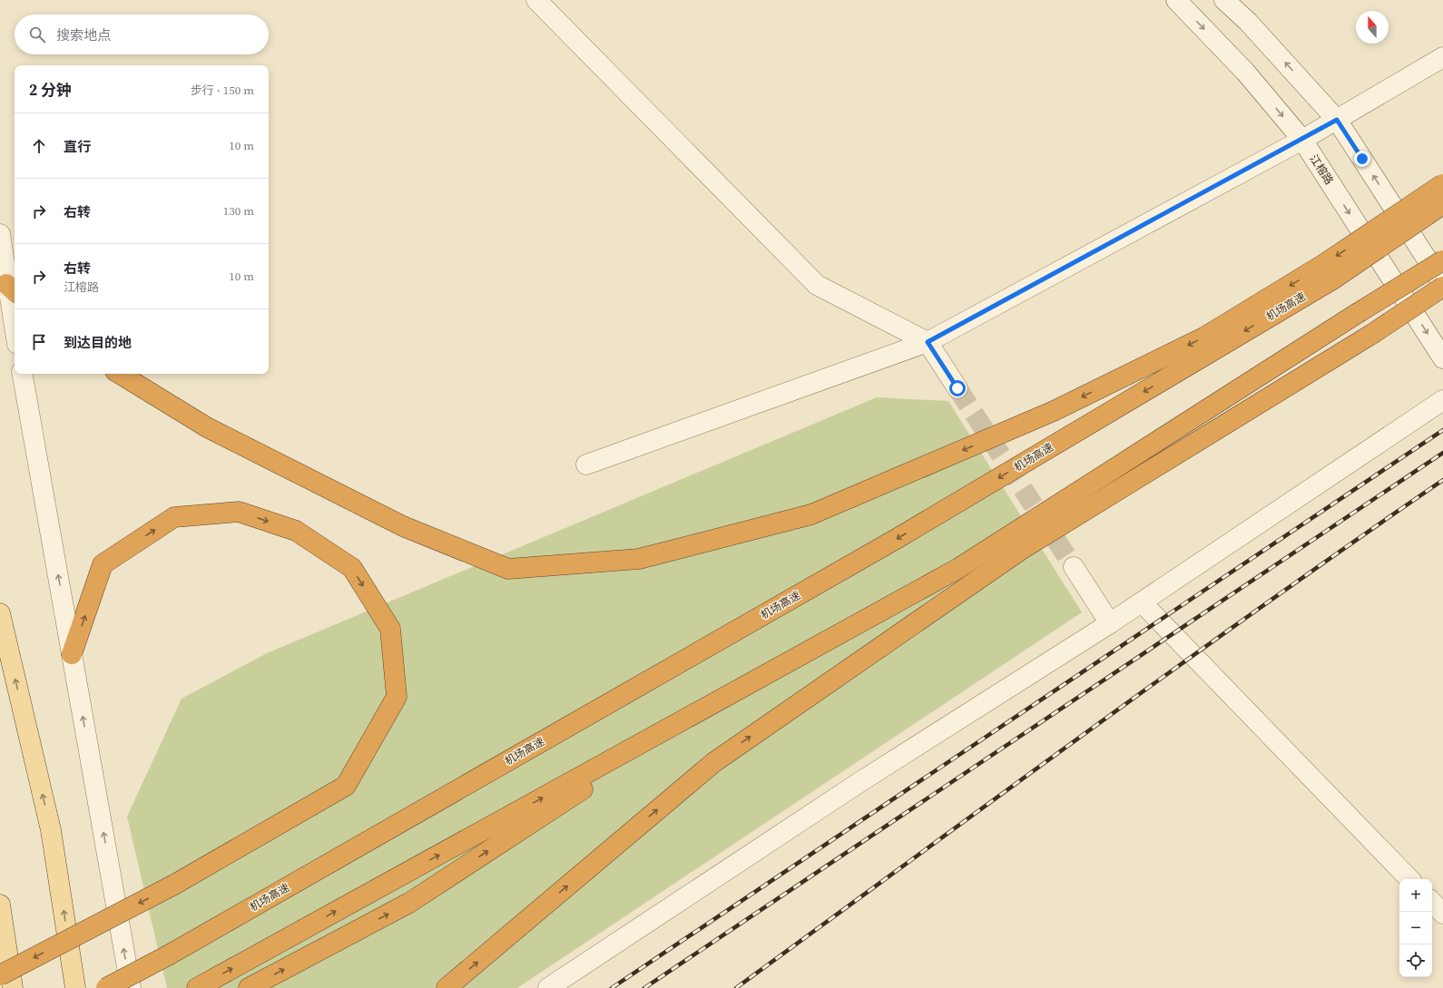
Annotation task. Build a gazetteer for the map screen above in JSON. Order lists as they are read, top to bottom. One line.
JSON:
{"streets":{"highway":["机场高速"],"street":["江榕路"]},"north":"top","page":{"search":"搜索地点","heading":["2 分钟","步行 · 150 m"],"list":[["直行","10 m"],["右转","130 m"],["右转","江榕路","10 m"],"到达目的地"],"map_buttons":["+","−"]}}
